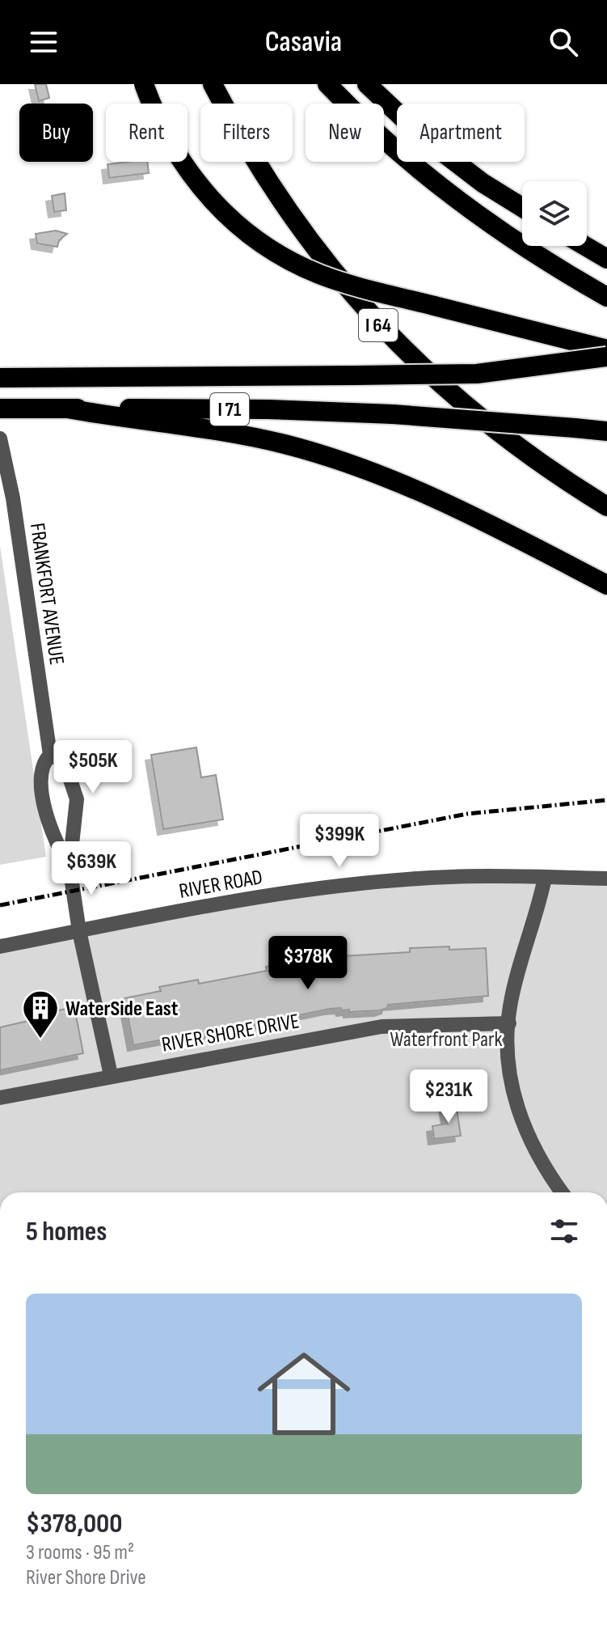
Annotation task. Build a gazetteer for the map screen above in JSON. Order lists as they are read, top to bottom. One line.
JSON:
{"streets":{"highway":["I 64","I 71"],"street":["FRANKFORT AVENUE","RIVER ROAD","RIVER SHORE DRIVE"]},"crossings":[["FRANKFORT AVENUE","RIVER ROAD"],["FRANKFORT AVENUE","RIVER SHORE DRIVE"]],"parks":["Waterfront Park"],"places":{"building":["WaterSide East"]},"page":{"header":"Casavia","chip":["Buy","Rent","Filters","New","Apartment"],"price":["$505K","$399K","$639K","$378K","$231K"],"heading":"5 homes","list":[{"name":"$378,000","note":"3 rooms · 95 m² · River Shore Drive"}]}}
